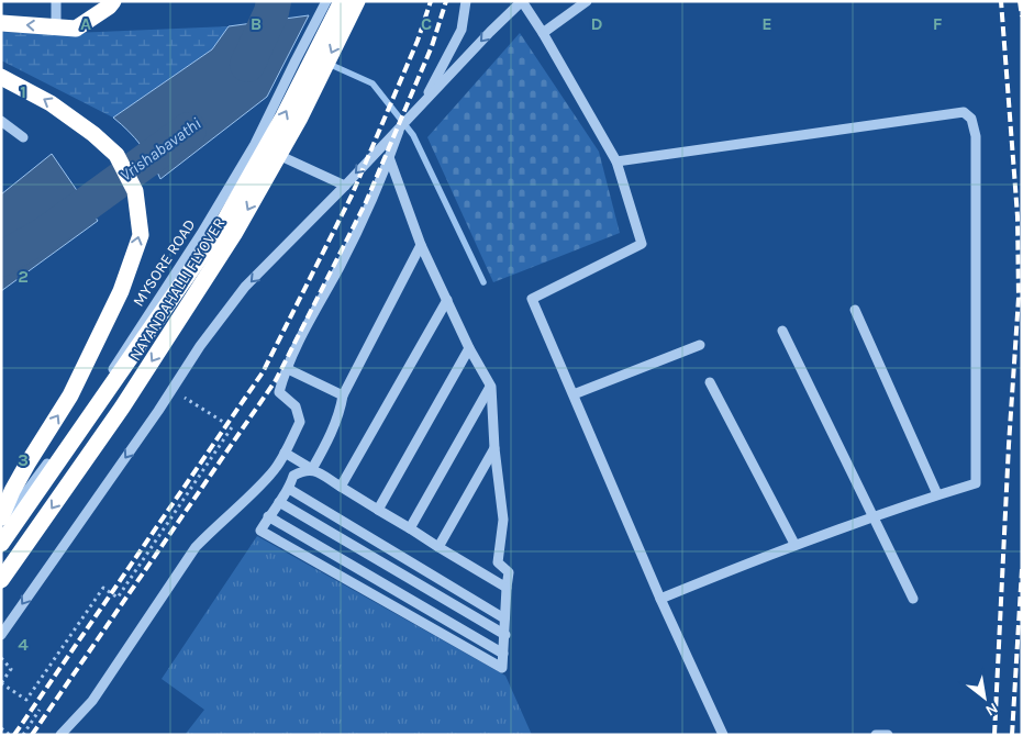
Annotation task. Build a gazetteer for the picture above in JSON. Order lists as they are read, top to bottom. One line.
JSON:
{"streets":{"highway":["NAYANDAHALLI FLYOVER"],"street":["MYSORE ROAD"]},"water":["Vrishabavathi"],"north":"bottom right","grid":{"columns":["A","B","C","D","E","F"],"rows":["1","2","3","4"]}}
